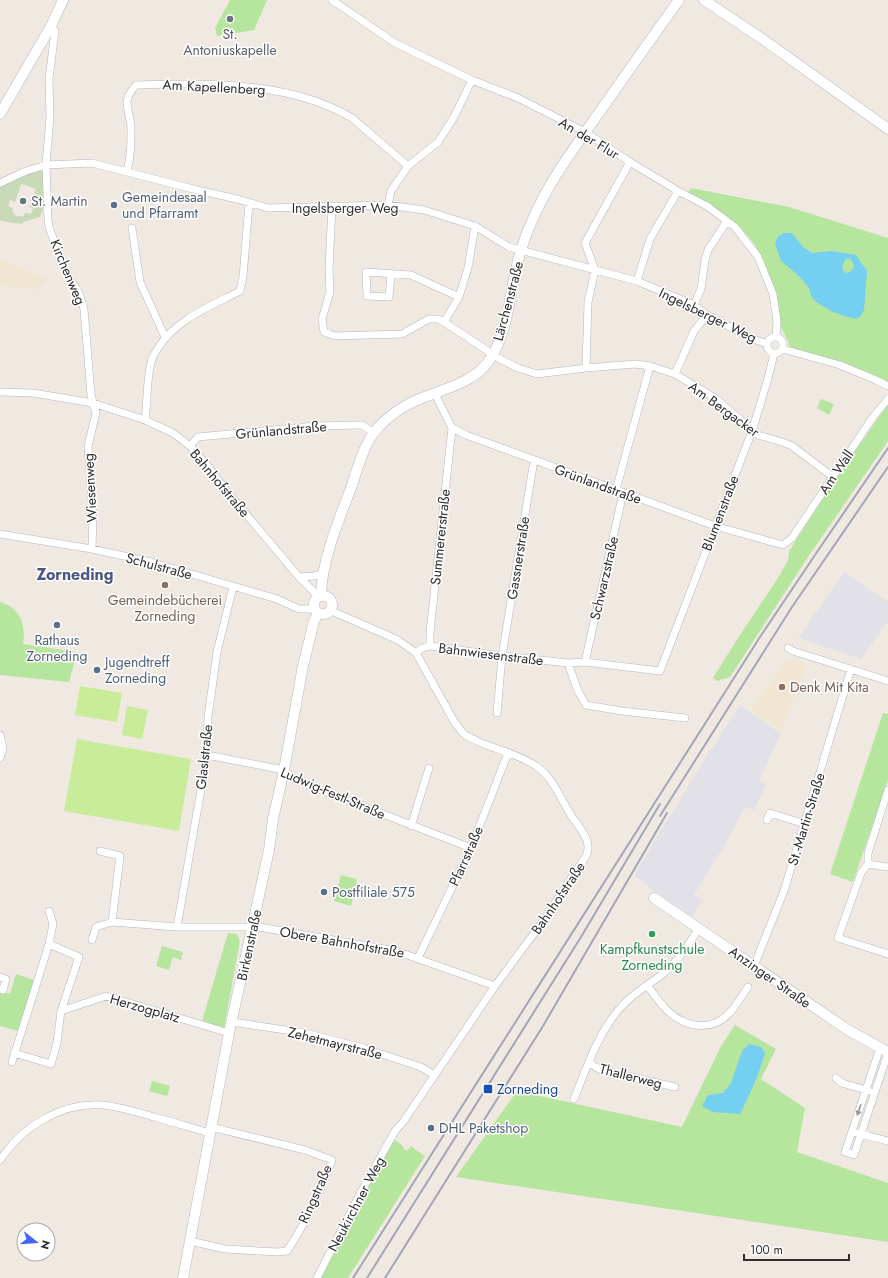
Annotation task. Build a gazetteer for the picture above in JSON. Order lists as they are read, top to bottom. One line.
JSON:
{"streets":{"street":["Am Kapellenberg","An der Flur","Ingelsberger Weg","Kirchenweg","Lärchenstraße","Am Bergacker","Grünlandstraße","Am Wall","Bahnhofstraße","Wiesenweg","Blumenstraße","Summererstraße","Gassnerstraße","Schulstraße","Schwarzstraße","Bahnwiesenstraße","Glaslstraße","Ludwig-Festl-Straße","St.-Martin-Straße","Pfarrstraße","Obere Bahnhofstraße","Birkenstraße","Anzinger Straße","Herzogplatz","Zehetmayrstraße","Thallerweg","Ringstraße","Neukirchner Weg"]},"crossings":[["Am Kapellenberg","Ingelsberger Weg"],["An der Flur","Ingelsberger Weg"],["An der Flur","Lärchenstraße"],["An der Flur","Blumenstraße"],["Ingelsberger Weg","Kirchenweg"],["Ingelsberger Weg","Lärchenstraße"],["Ingelsberger Weg","Blumenstraße"],["Kirchenweg","Bahnhofstraße"],["Kirchenweg","Wiesenweg"],["Lärchenstraße","Am Bergacker"],["Lärchenstraße","Grünlandstraße"],["Lärchenstraße","Bahnhofstraße"],["Lärchenstraße","Schulstraße"],["Lärchenstraße","Birkenstraße"],["Am Bergacker","Am Wall"],["Am Bergacker","Blumenstraße"],["Am Bergacker","Schwarzstraße"],["Grünlandstraße","Am Wall"],["Grünlandstraße","Bahnhofstraße"],["Grünlandstraße","Blumenstraße"],["Grünlandstraße","Summererstraße"],["Grünlandstraße","Gassnerstraße"],["Grünlandstraße","Schwarzstraße"],["Bahnhofstraße","Wiesenweg"],["Bahnhofstraße","Schulstraße"],["Bahnhofstraße","Bahnwiesenstraße"],["Bahnhofstraße","Pfarrstraße"],["Bahnhofstraße","Obere Bahnhofstraße"],["Bahnhofstraße","Birkenstraße"],["Bahnhofstraße","Zehetmayrstraße"],["Bahnhofstraße","Neukirchner Weg"],["Wiesenweg","Schulstraße"],["Blumenstraße","Bahnwiesenstraße"],["Summererstraße","Bahnwiesenstraße"],["Gassnerstraße","Bahnwiesenstraße"],["Schulstraße","Glaslstraße"],["Schulstraße","Birkenstraße"],["Schwarzstraße","Bahnwiesenstraße"],["Glaslstraße","Ludwig-Festl-Straße"],["Glaslstraße","Obere Bahnhofstraße"],["Ludwig-Festl-Straße","Pfarrstraße"],["Ludwig-Festl-Straße","Birkenstraße"],["St.-Martin-Straße","Anzinger Straße"],["Pfarrstraße","Obere Bahnhofstraße"],["Obere Bahnhofstraße","Birkenstraße"],["Birkenstraße","Herzogplatz"],["Birkenstraße","Zehetmayrstraße"],["Birkenstraße","Ringstraße"]],"districts":["Zorneding"],"places":{"other":["St. Antoniuskapelle","St. Martin","Gemeindesaal und Pfarramt","Gemeindebücherei Zorneding","Rathaus Zorneding","Jugendtreff Zorneding","Denk Mit Kita","Postfiliale 575","Kampfkunstschule Zorneding","DHL Paketshop"],"transit":["Zorneding"]},"scale_bar":"100 m","north":"right"}
